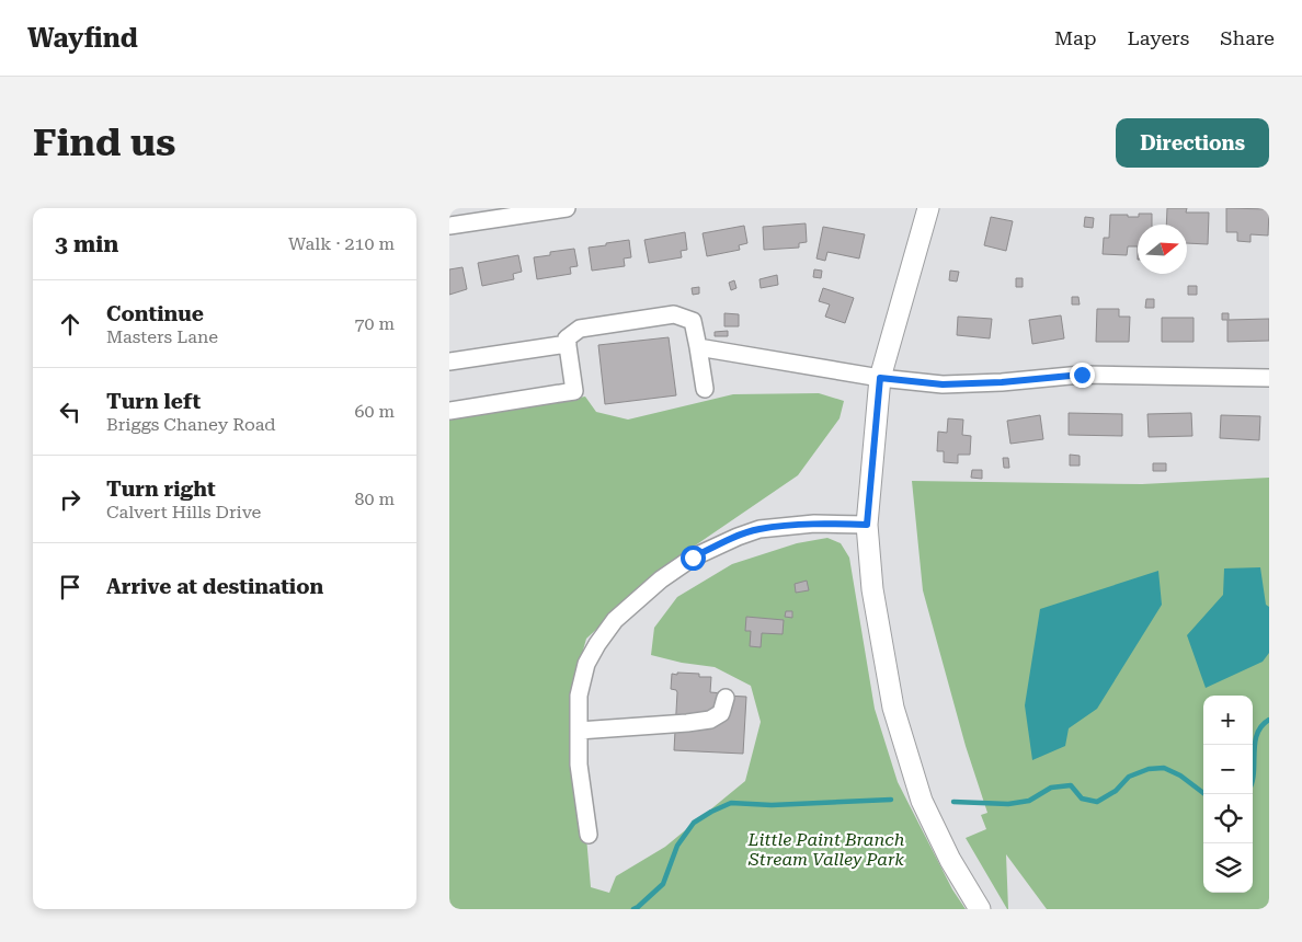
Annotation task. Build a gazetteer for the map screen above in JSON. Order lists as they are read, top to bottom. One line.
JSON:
{"parks":["Little Paint Branch Stream Valley Park"],"north":"right","page":{"header":"Wayfind","nav":["Map","Layers","Share"],"buttons":"Directions","title":"Find us","heading":["3 min","Walk · 210 m"],"list":[["Continue","Masters Lane","70 m"],["Turn left","Briggs Chaney Road","60 m"],["Turn right","Calvert Hills Drive","80 m"],"Arrive at destination"],"map_buttons":["+","−"]}}
